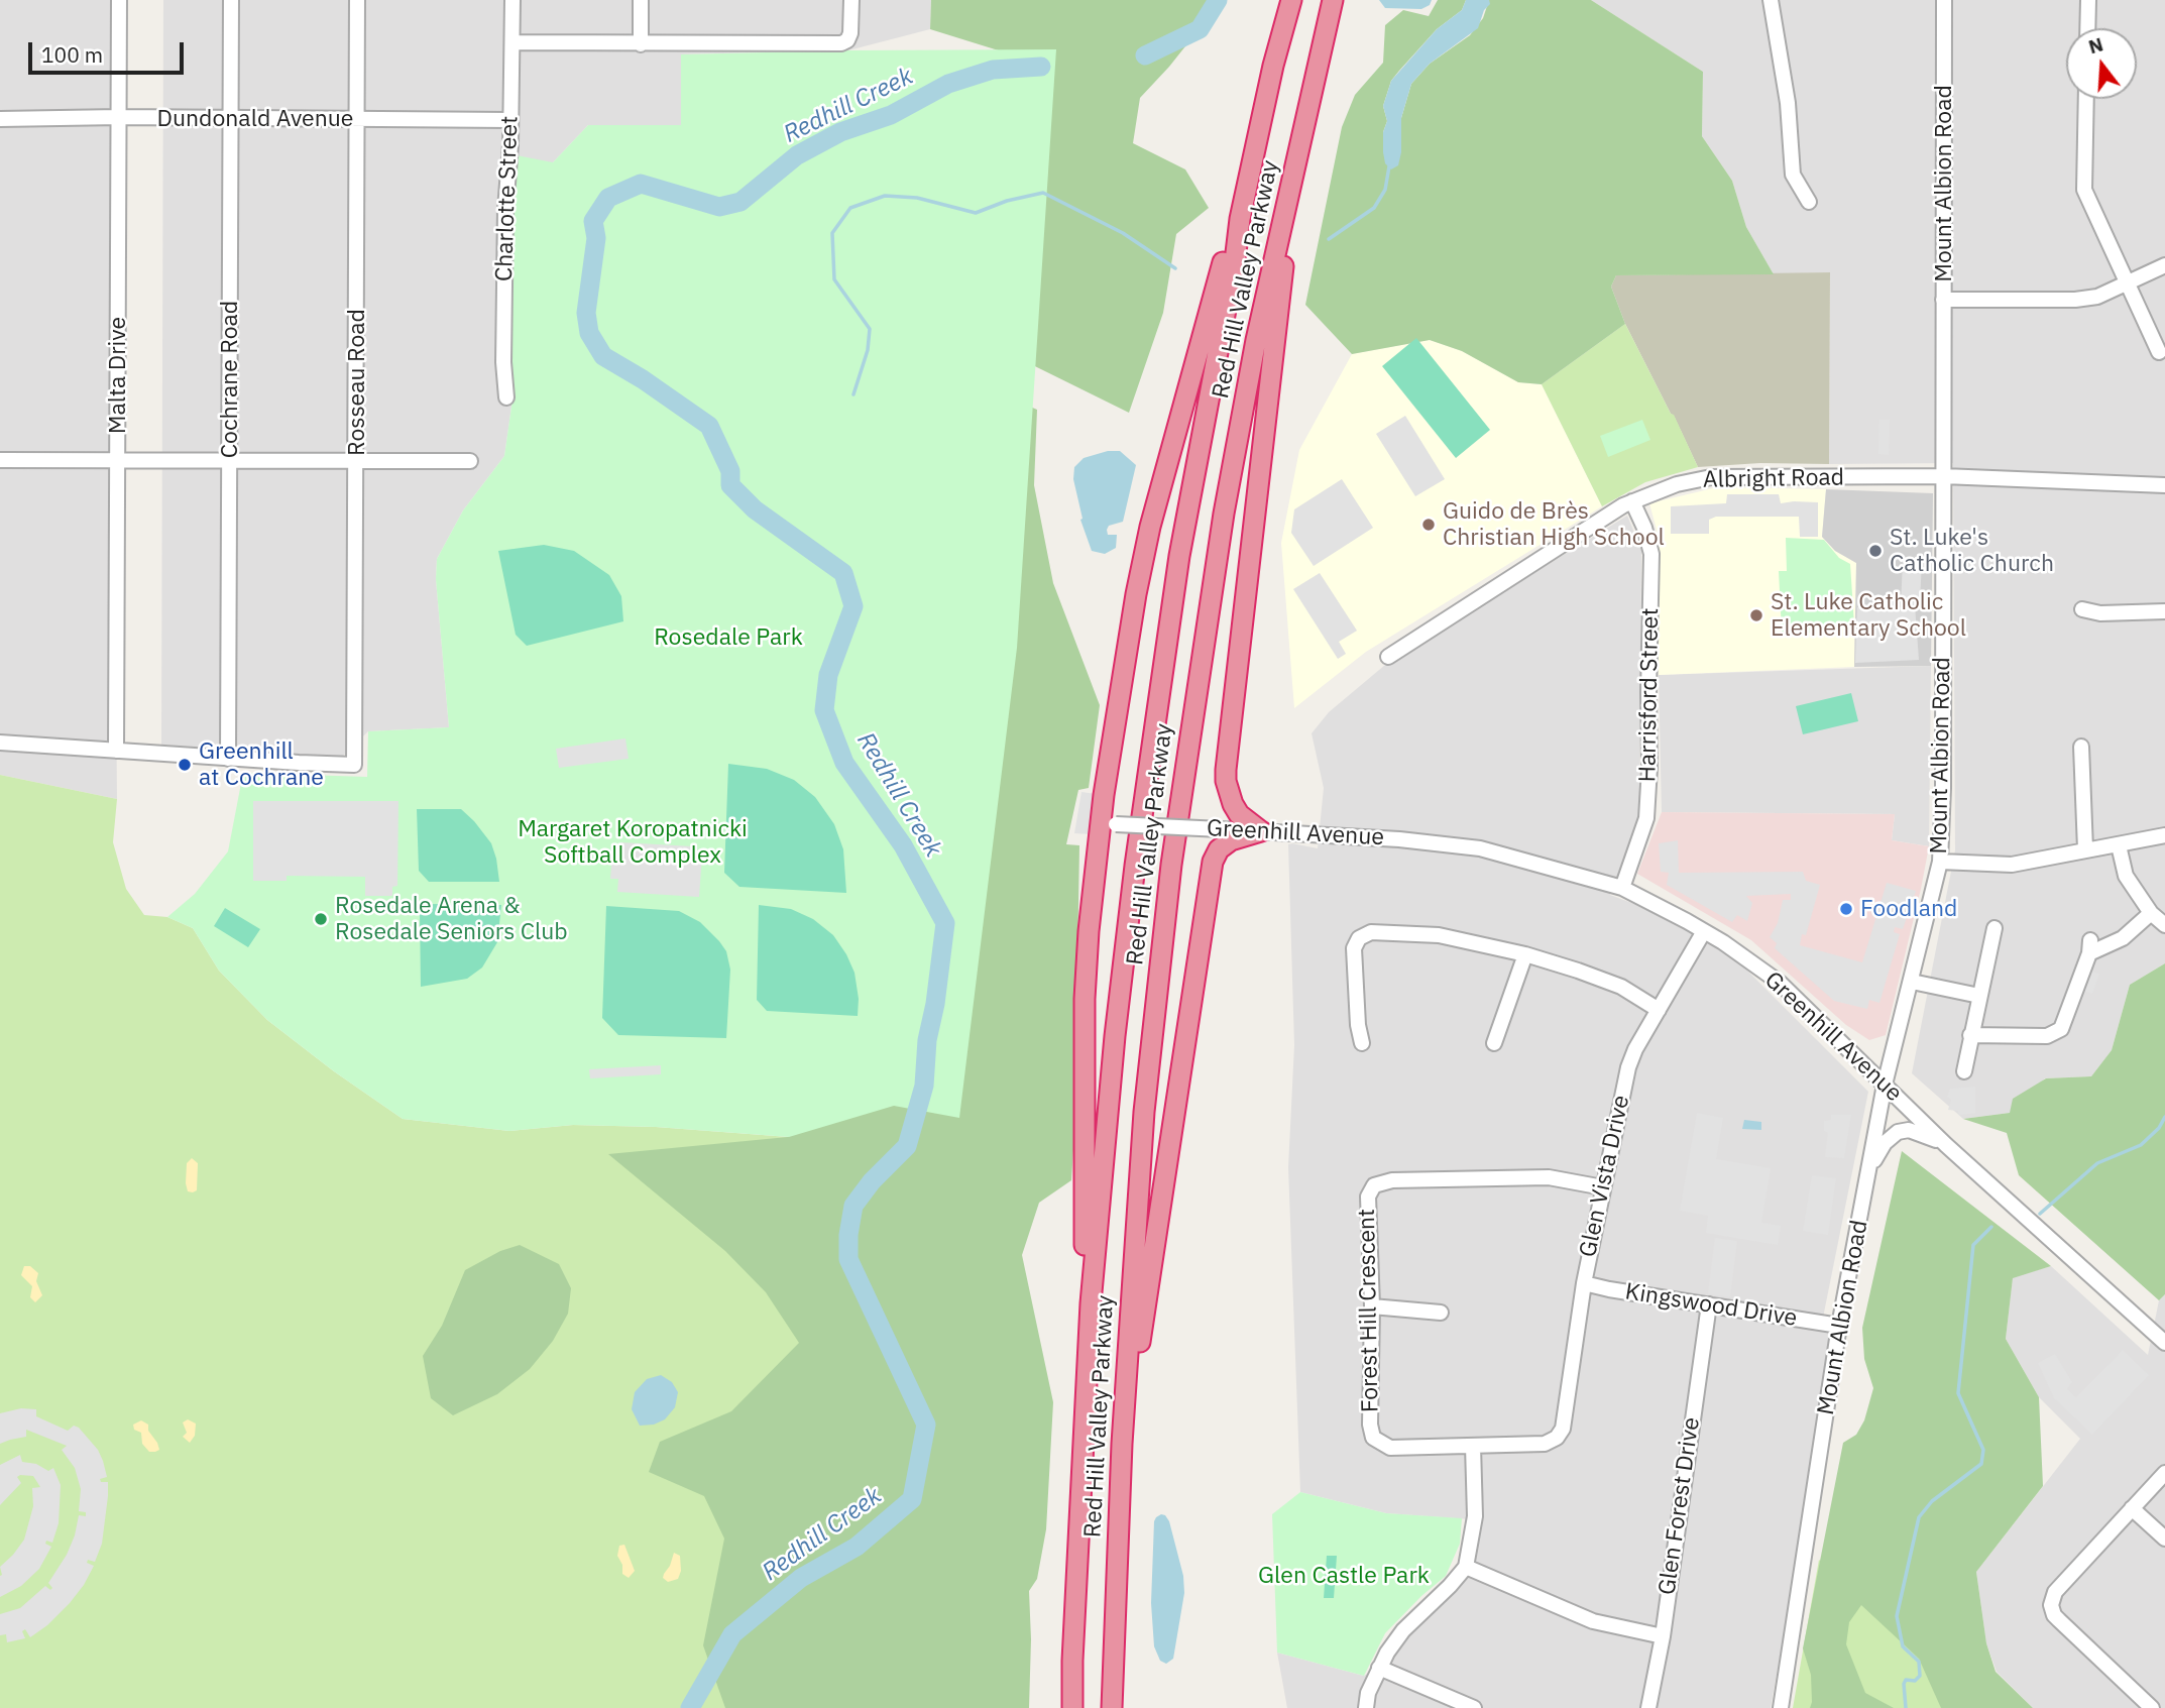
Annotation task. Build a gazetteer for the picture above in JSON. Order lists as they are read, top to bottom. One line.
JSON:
{"streets":{"highway":["Red Hill Valley Parkway"],"street":["Dundonald Avenue","Mount Albion Road","Charlotte Street","Malta Drive","Cochrane Road","Rosseau Road","Albright Road","Harrisford Street","Greenhill Avenue","Glen Vista Drive","Kingswood Drive","Forest Hill Crescent","Glen Forest Drive"]},"crossings":[["Dundonald Avenue","Charlotte Street"],["Dundonald Avenue","Malta Drive"],["Dundonald Avenue","Cochrane Road"],["Dundonald Avenue","Rosseau Road"],["Mount Albion Road","Albright Road"],["Mount Albion Road","Greenhill Avenue"],["Mount Albion Road","Kingswood Drive"],["Cochrane Road","Rosseau Road"],["Albright Road","Harrisford Street"],["Harrisford Street","Greenhill Avenue"],["Greenhill Avenue","Glen Vista Drive"],["Glen Vista Drive","Kingswood Drive"],["Glen Vista Drive","Forest Hill Crescent"],["Kingswood Drive","Glen Forest Drive"]],"water":["Redhill Creek"],"parks":["Rosedale Park","Margaret Koropatnicki Softball Complex","Glen Castle Park"],"places":["Guido de Brès Christian High School","St. Luke's Catholic Church","St. Luke Catholic Elementary School","Greenhill at Cochrane","Foodland","Rosedale Arena & Rosedale Seniors Club"],"scale_bar":"100 m","north":"top"}
